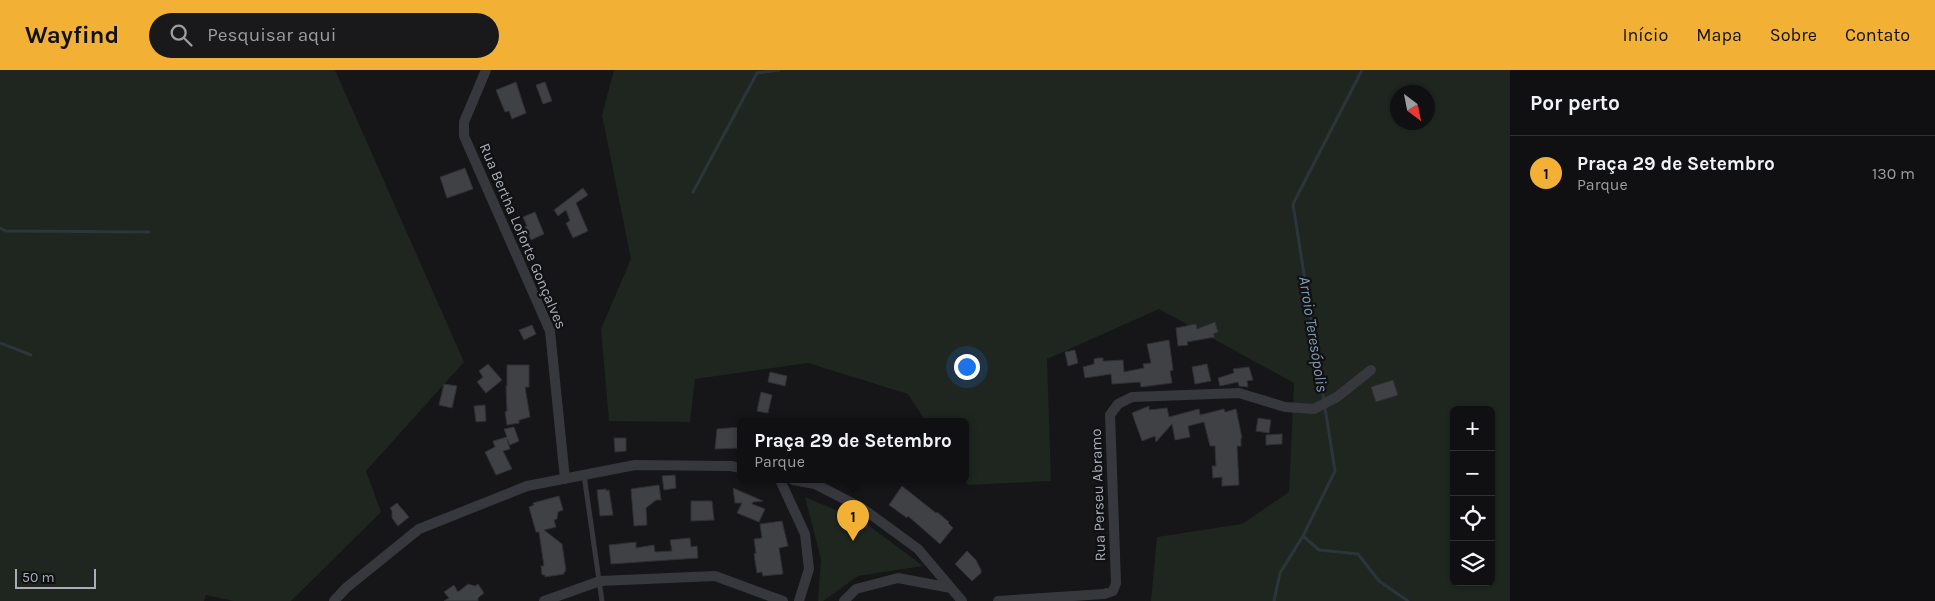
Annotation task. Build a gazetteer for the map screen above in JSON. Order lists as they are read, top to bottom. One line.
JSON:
{"streets":{"street":["Rua Bertha Loforte Gonçalves","Rua Perseu Abramo"]},"water":["Arroio Teresópolis"],"scale_bar":"50 m","north":"bottom right","page":{"header":"Wayfind","search":"Pesquisar aqui","nav":["Início","Mapa","Sobre","Contato"],"heading":"Por perto","list":[{"mark":"1","name":"Praça 29 de Setembro","note":"Parque","value":"130 m"}],"map_buttons":["+","−"],"popup":["Praça 29 de Setembro","Parque"],"pins":"1","scale":"50 m"}}
